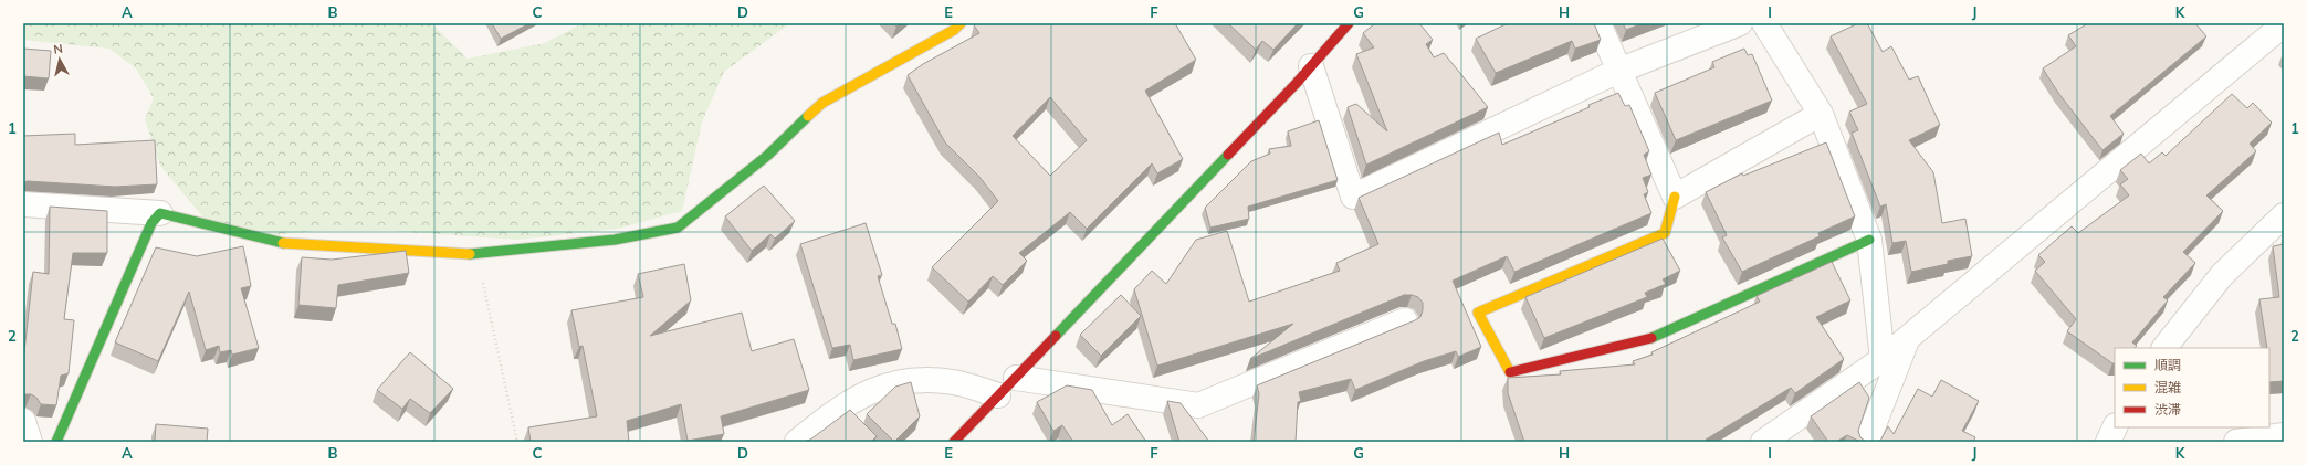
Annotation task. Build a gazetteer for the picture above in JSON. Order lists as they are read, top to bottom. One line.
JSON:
{"legend":["順調","混雑","渋滞"],"north":"top","grid":{"columns":["A","B","C","D","E","F","G","H","I","J","K"],"rows":["1","2"]}}
